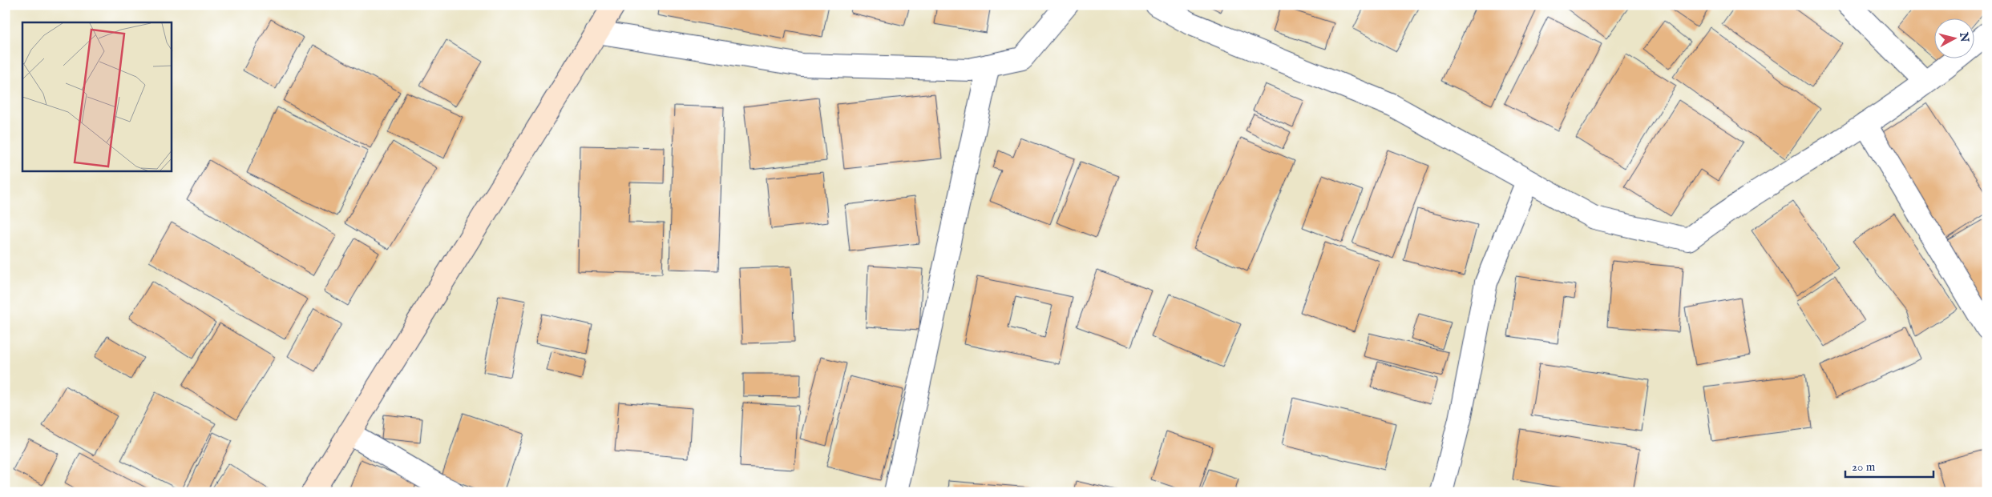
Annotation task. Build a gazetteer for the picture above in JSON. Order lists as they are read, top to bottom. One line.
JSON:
{"scale_bar":"20 m","north":"right"}
